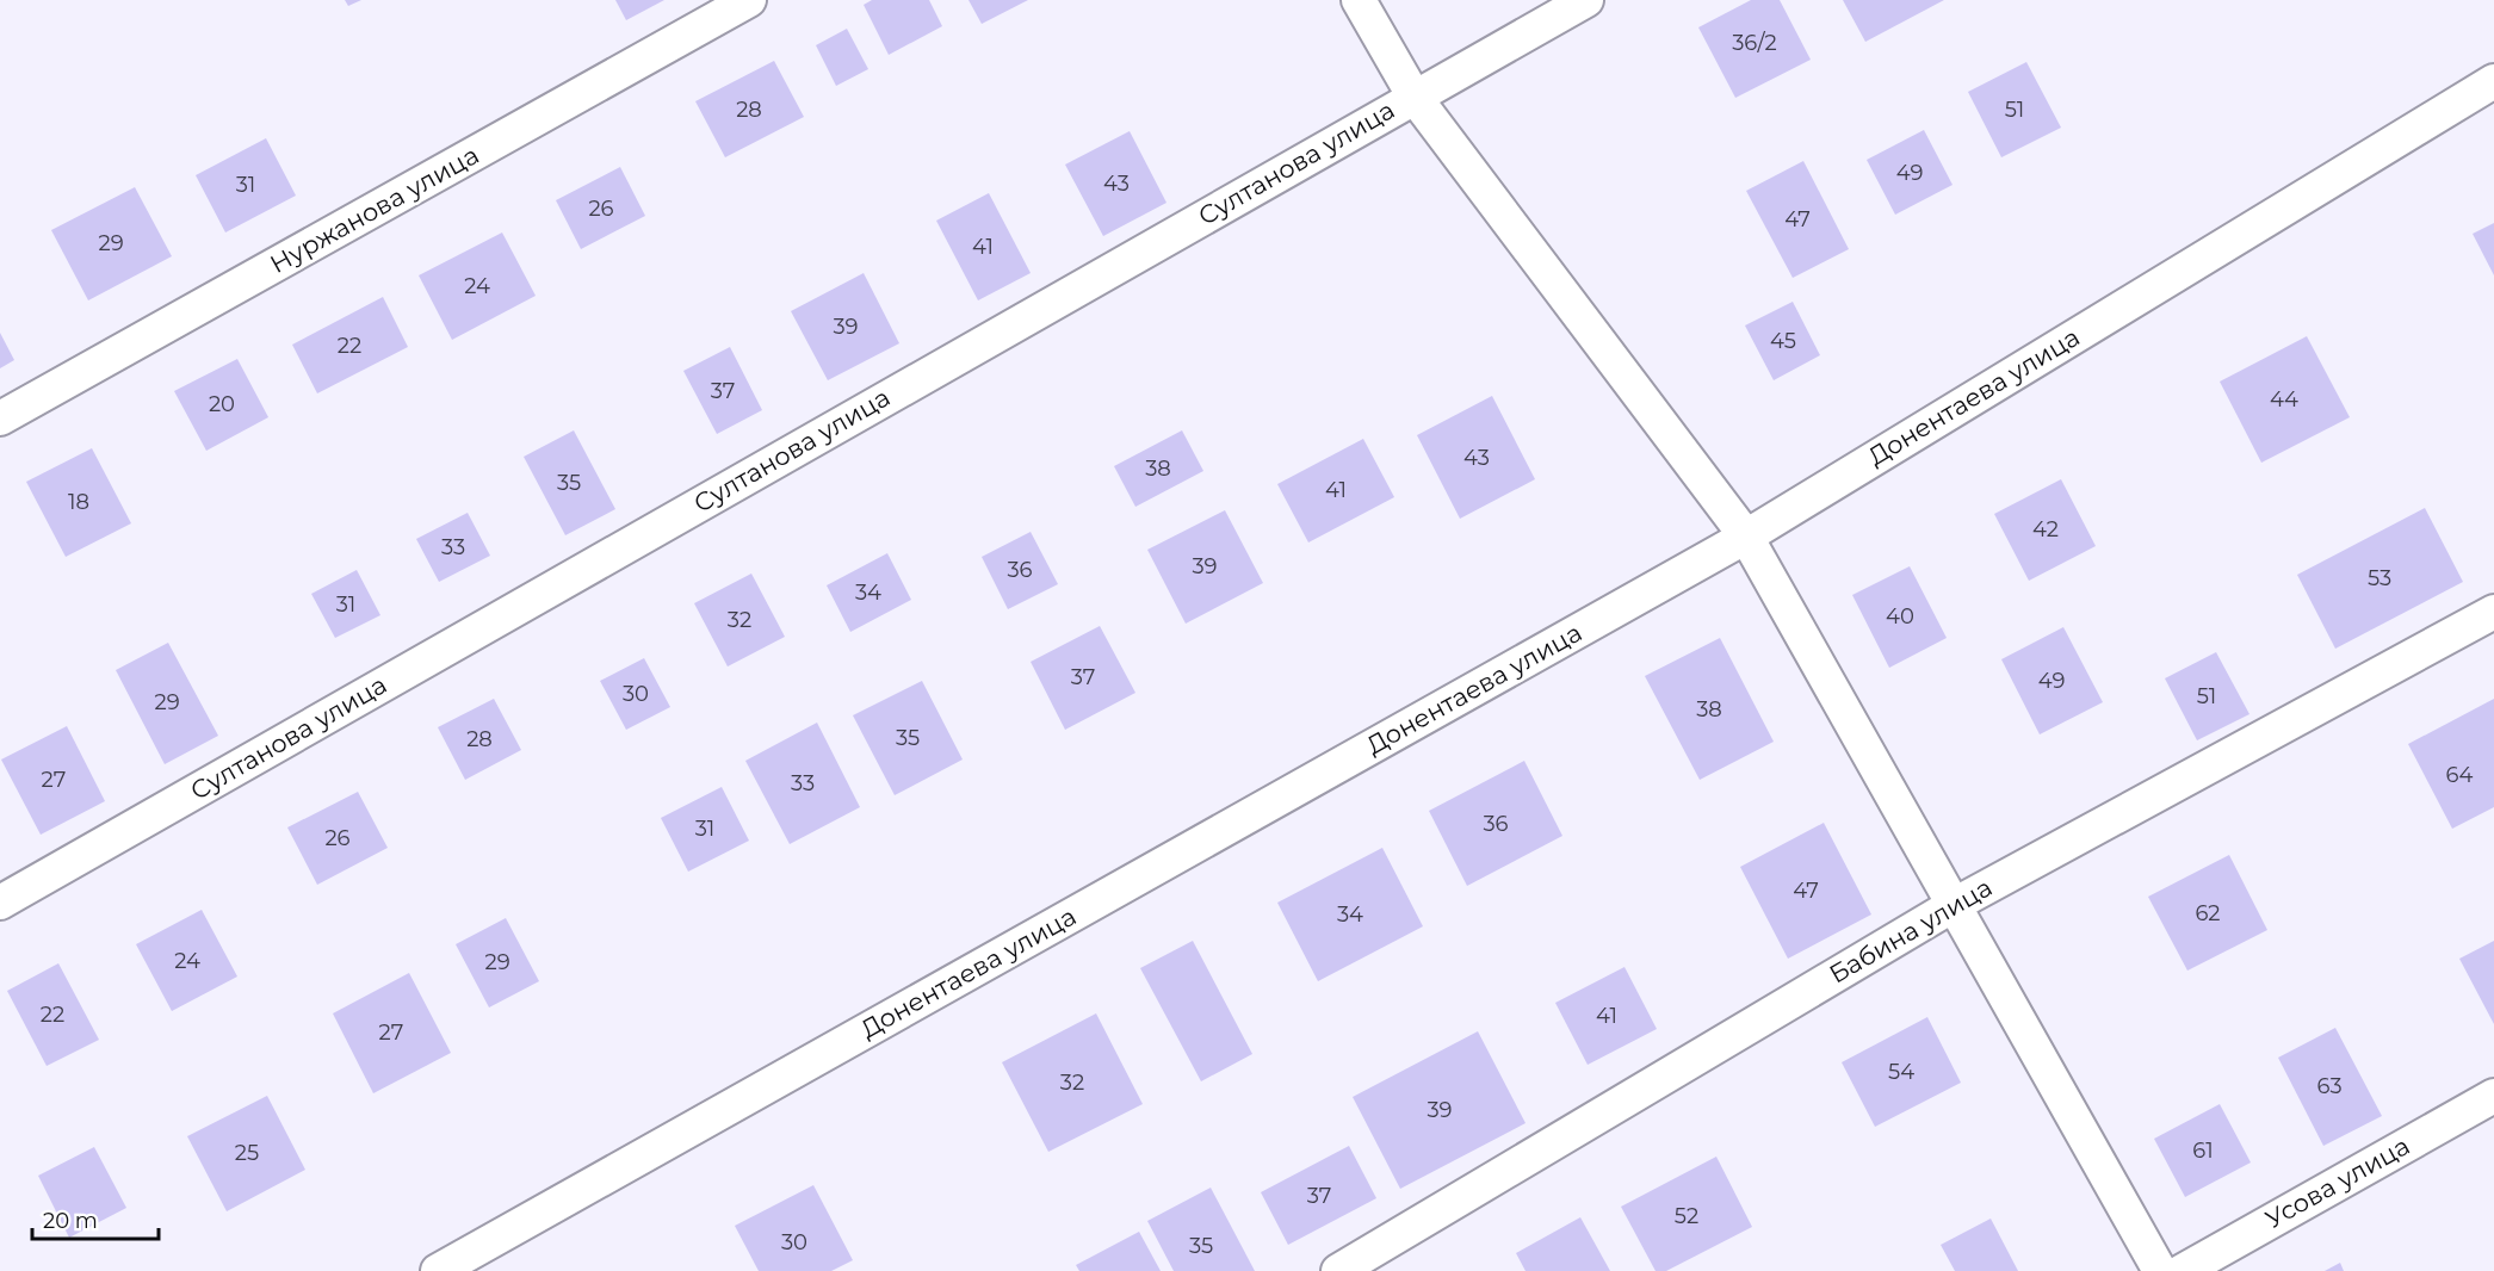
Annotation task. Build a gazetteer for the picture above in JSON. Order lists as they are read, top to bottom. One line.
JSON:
{"streets":{"street":["Султанова улица","Нуржанова улица","Донентаева улица","Бабина улица","Усова улица"]},"house_numbers":["36/2","28","51","49","43","31","26","47","29","41","24","39","45","22","37","44","20","43","38","35","41","18","42","33","39","36","53","34","31","40","32","37","49","30","51","29","38","35","28","64","27","33","36","31","26","47","62","34","24","29","22","41","27","54","32","63","39","61","25","37","52","30","35"],"scale_bar":"20 m"}
